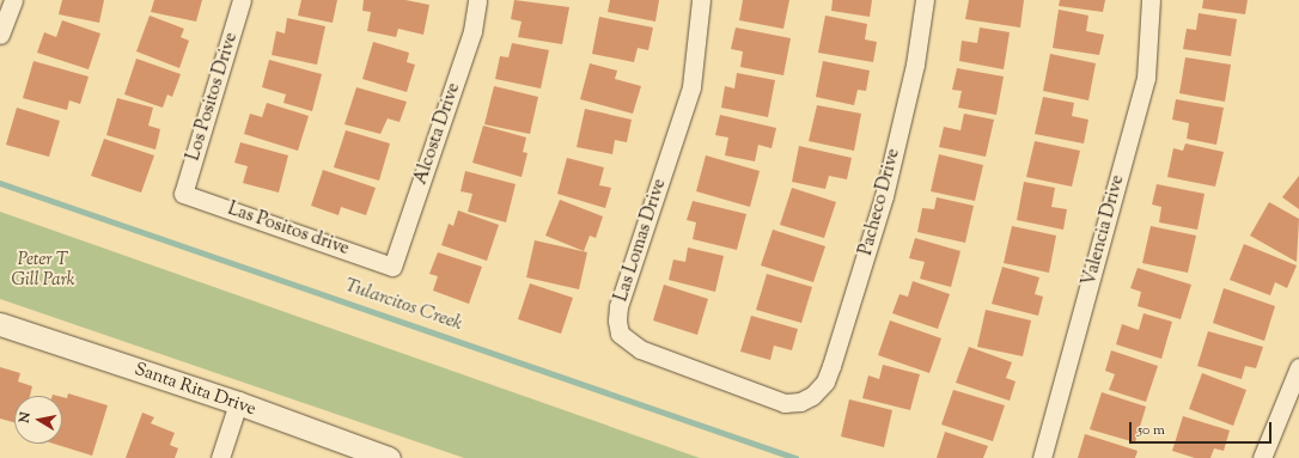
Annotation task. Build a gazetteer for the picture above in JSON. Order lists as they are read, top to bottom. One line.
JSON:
{"streets":{"street":["Los Positos Drive","Alcosta Drive","Pacheco Drive","Las Positos drive","Valencia Drive","Las Lomas Drive","Santa Rita Drive"]},"crossings":[["Los Positos Drive","Las Positos drive"],["Alcosta Drive","Las Positos drive"],["Pacheco Drive","Las Lomas Drive"]],"water":["Tularcitos Creek"],"parks":["Peter T Gill Park"],"scale_bar":"50 m","north":"left"}
